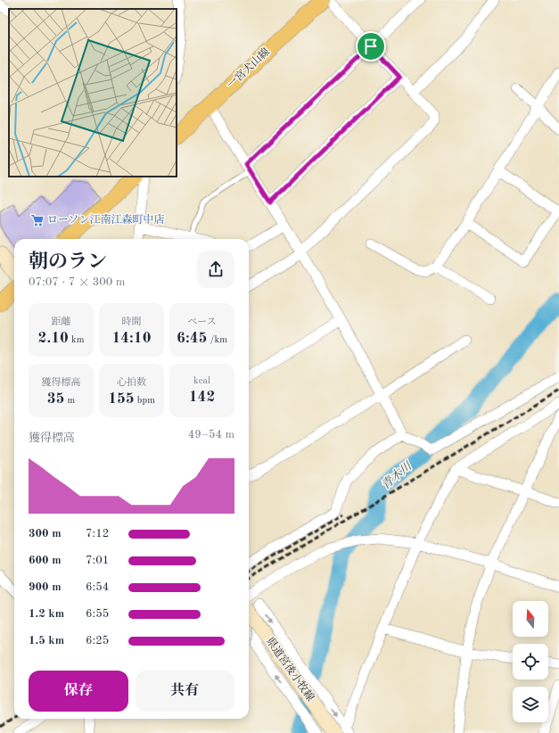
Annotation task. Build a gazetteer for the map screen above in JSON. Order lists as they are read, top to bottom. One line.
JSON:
{"streets":{"main road":["一宮犬山線","県道宮後小牧線"]},"water":["青木川"],"places":{"supermarket":["ローソン江南江森町中店"]},"north":"top","page":{"heading":["朝のラン","07:07 · 7 × 300 m"],"stats":[["距離","2.10 km"],["時間","14:10"],["ペース","6:45 /km"],["獲得標高","35 m"],["心拍数","155 bpm"],["kcal","142"]],"chart":["獲得標高","49–54 m"],"list":[{"name":"300 m","note":"7:12"},{"name":"600 m","note":"7:01"},{"name":"900 m","note":"6:54"},{"name":"1.2 km","note":"6:55"},{"name":"1.5 km","note":"6:25"}],"buttons":["保存","共有"]}}
